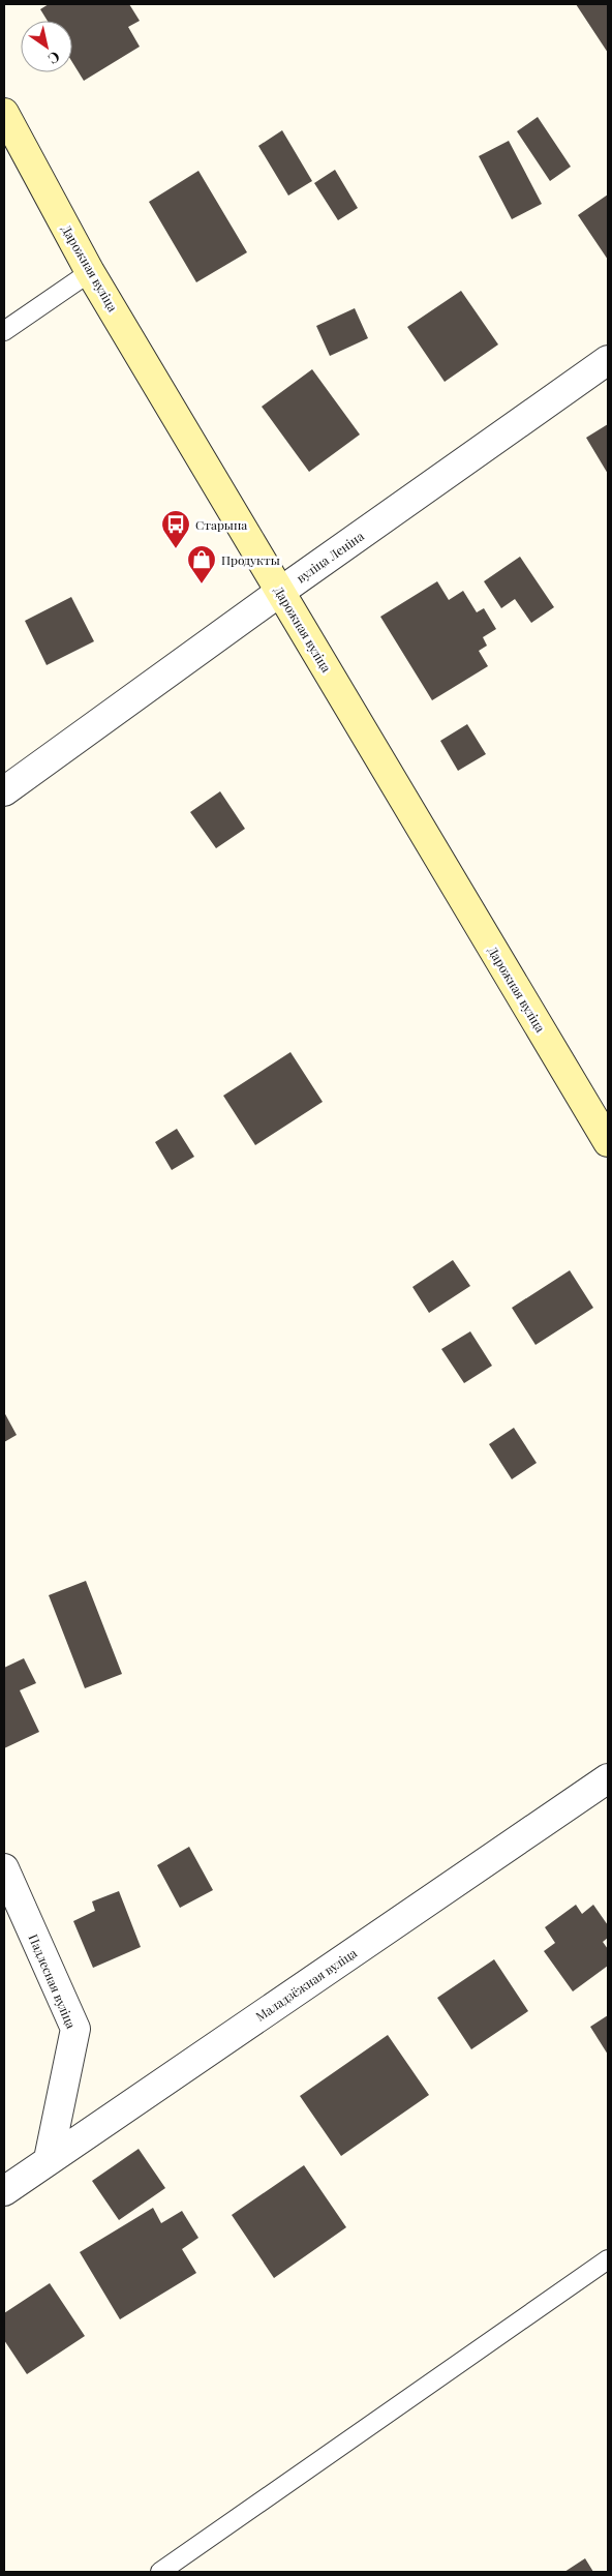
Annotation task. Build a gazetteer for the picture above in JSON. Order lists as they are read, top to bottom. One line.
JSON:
{"streets":{"main road":["Дарожная вуліца"],"street":["вуліца Леніна","Падлесная вуліца","Маладзёжная вуліца"]},"crossings":[["Дарожная вуліца","вуліца Леніна"],["Падлесная вуліца","Маладзёжная вуліца"]],"places":{"bus stop":["Старына"],"shop":["Продукты"]},"north":"bottom right"}
